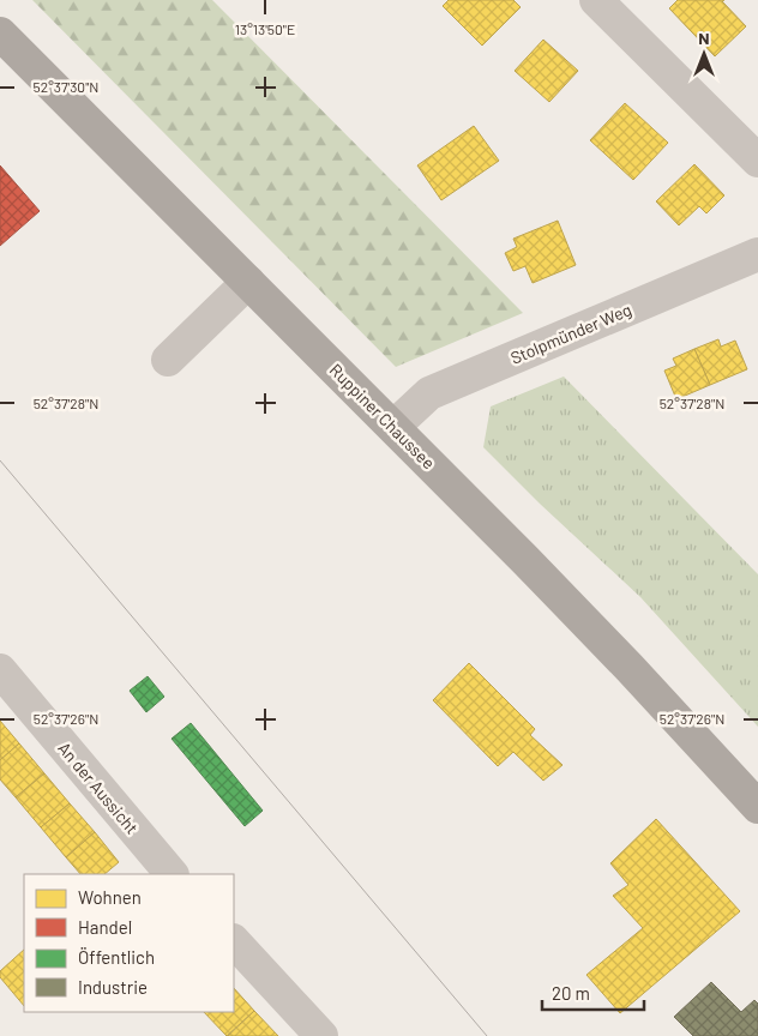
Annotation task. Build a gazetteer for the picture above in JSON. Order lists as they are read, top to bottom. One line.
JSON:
{"streets":{"main road":["Ruppiner Chaussee"],"street":["Stolpmünder Weg","An der Aussicht"]},"crossings":[["Stolpmünder Weg","Ruppiner Chaussee"]],"legend":["Wohnen","Handel","Öffentlich","Industrie"],"scale_bar":"20 m","north":"top","coordinates":["13°13'50\"E","52°37'30\"N","52°37'28\"N","52°37'26\"N"]}
